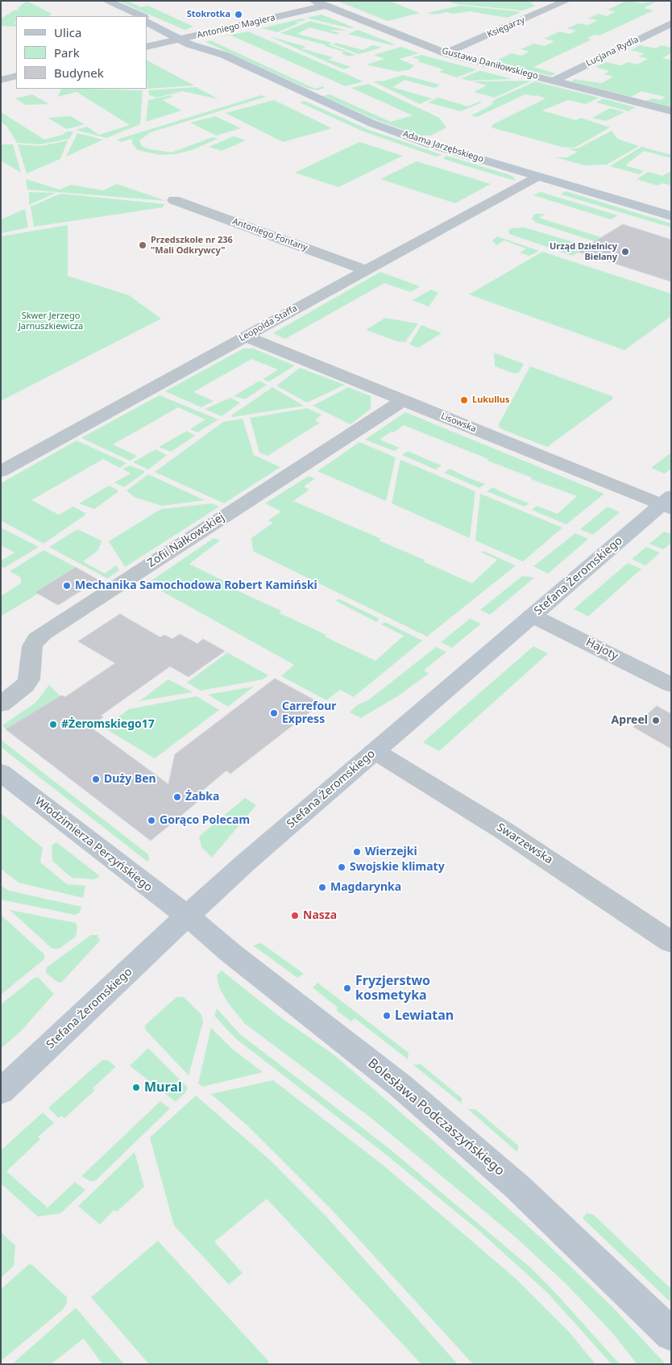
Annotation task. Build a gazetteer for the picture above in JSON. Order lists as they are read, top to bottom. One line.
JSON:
{"streets":{"street":["Antoniego Magiera","Księgarzy","Lucjana Rydla","Gustawa Daniłowskiego","Adama Jarzębskiego","Antoniego Fontany","Leopolda Staffa","Lisowska","Zofii Nałkowskiej","Stefana Żeromskiego","Hajoty","Swarzewska","Włodzimierza Perzyńskiego","Bolesława Podczaszyńskiego"]},"crossings":[["Antoniego Magiera","Gustawa Daniłowskiego"],["Antoniego Magiera","Adama Jarzębskiego"],["Księgarzy","Gustawa Daniłowskiego"],["Lucjana Rydla","Gustawa Daniłowskiego"],["Adama Jarzębskiego","Leopolda Staffa"],["Antoniego Fontany","Leopolda Staffa"],["Leopolda Staffa","Lisowska"],["Lisowska","Zofii Nałkowskiej"],["Lisowska","Stefana Żeromskiego"],["Stefana Żeromskiego","Hajoty"],["Stefana Żeromskiego","Swarzewska"],["Stefana Żeromskiego","Włodzimierza Perzyńskiego"],["Stefana Żeromskiego","Bolesława Podczaszyńskiego"],["Włodzimierza Perzyńskiego","Bolesława Podczaszyńskiego"]],"parks":["Skwer Jerzego Jarnuszkiewicza"],"places":["Stokrotka","Przedszkole nr 236 \"Mali Odkrywcy\"","Urząd Dzielnicy Bielany","Lukullus","Mechanika Samochodowa Robert Kamiński","Carrefour Express","Apreel","#Żeromskiego17","Duży Ben","Żabka","Gorąco Polecam","Wierzejki","Swojskie klimaty","Magdarynka","Nasza","Fryzjerstwo kosmetyka","Lewiatan","Mural"],"legend":["Ulica","Park","Budynek"]}
